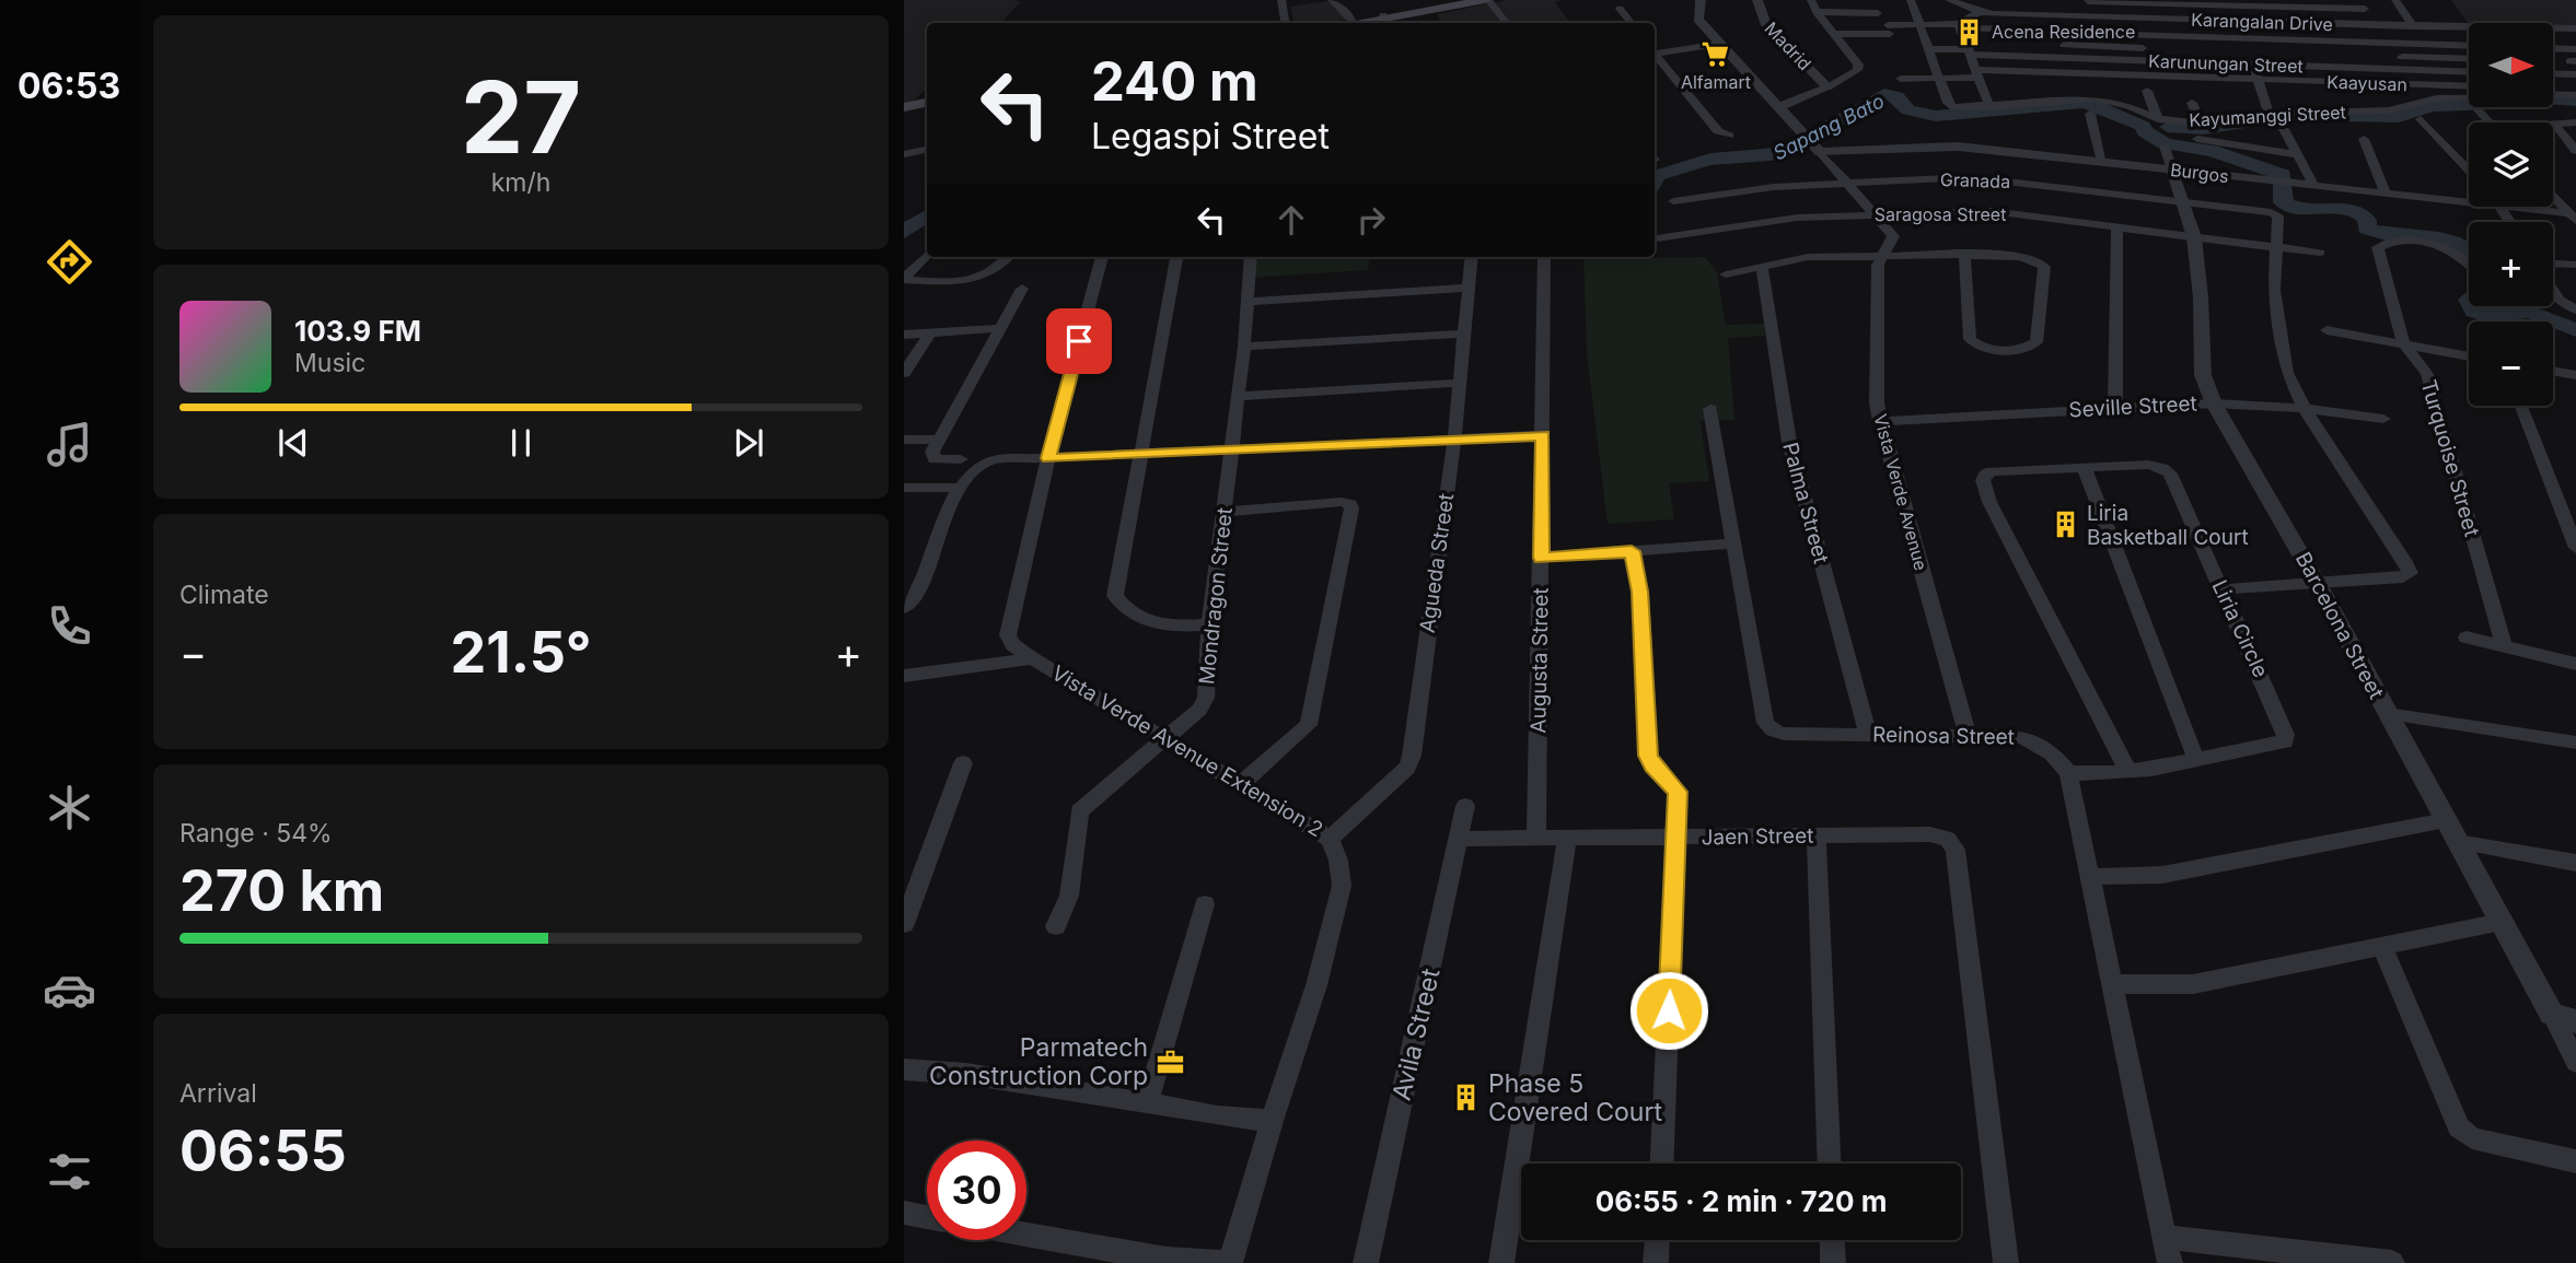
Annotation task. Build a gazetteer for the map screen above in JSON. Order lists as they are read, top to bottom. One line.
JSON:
{"streets":{"street":["Karangalan Drive","Madrid","Karunungan Street","Kaayusan","Kayumanggi Street","Burgos","Granada","Saragosa Street","Seville Street","Turquoise Street","Vista Verde Avenue","Palma Street","Agueda Street","Mondragon Street","Barcelona Street","Liria Circle","Augusta Street","Reinosa Street","Vista Verde Avenue Extension 2","Jaen Street","Avila Street"]},"crossings":[["Kaayusan","Kayumanggi Street"],["Burgos","Vista Verde Avenue"],["Burgos","Barcelona Street"],["Granada","Saragosa Street"],["Granada","Vista Verde Avenue"],["Granada","Barcelona Street"],["Saragosa Street","Vista Verde Avenue"],["Saragosa Street","Barcelona Street"],["Seville Street","Vista Verde Avenue"],["Seville Street","Barcelona Street"],["Vista Verde Avenue","Reinosa Street"],["Palma Street","Reinosa Street"],["Agueda Street","Vista Verde Avenue Extension 2"],["Mondragon Street","Vista Verde Avenue Extension 2"],["Liria Circle","Reinosa Street"],["Augusta Street","Jaen Street"],["Jaen Street","Avila Street"]],"water":["Sapang Bato"],"places":{"building":["Acena Residence","Liria Basketball Court","Phase 5 Covered Court"],"supermarket":["Alfamart"],"office":["Parmatech Construction Corp"]},"north":"right","page":{"tabs":"06:53","tile":[["27","km/h"],"Climate",["Range · 54%","270 km"],["Arrival","06:55"]],"map_buttons":["+","−"],"turn":["240 m","Legaspi Street"],"song":["103.9 FM","Music"],"heat":["−","21.5°","+"],"limit":"30","trip":"06:55 · 2 min · 720 m"}}
